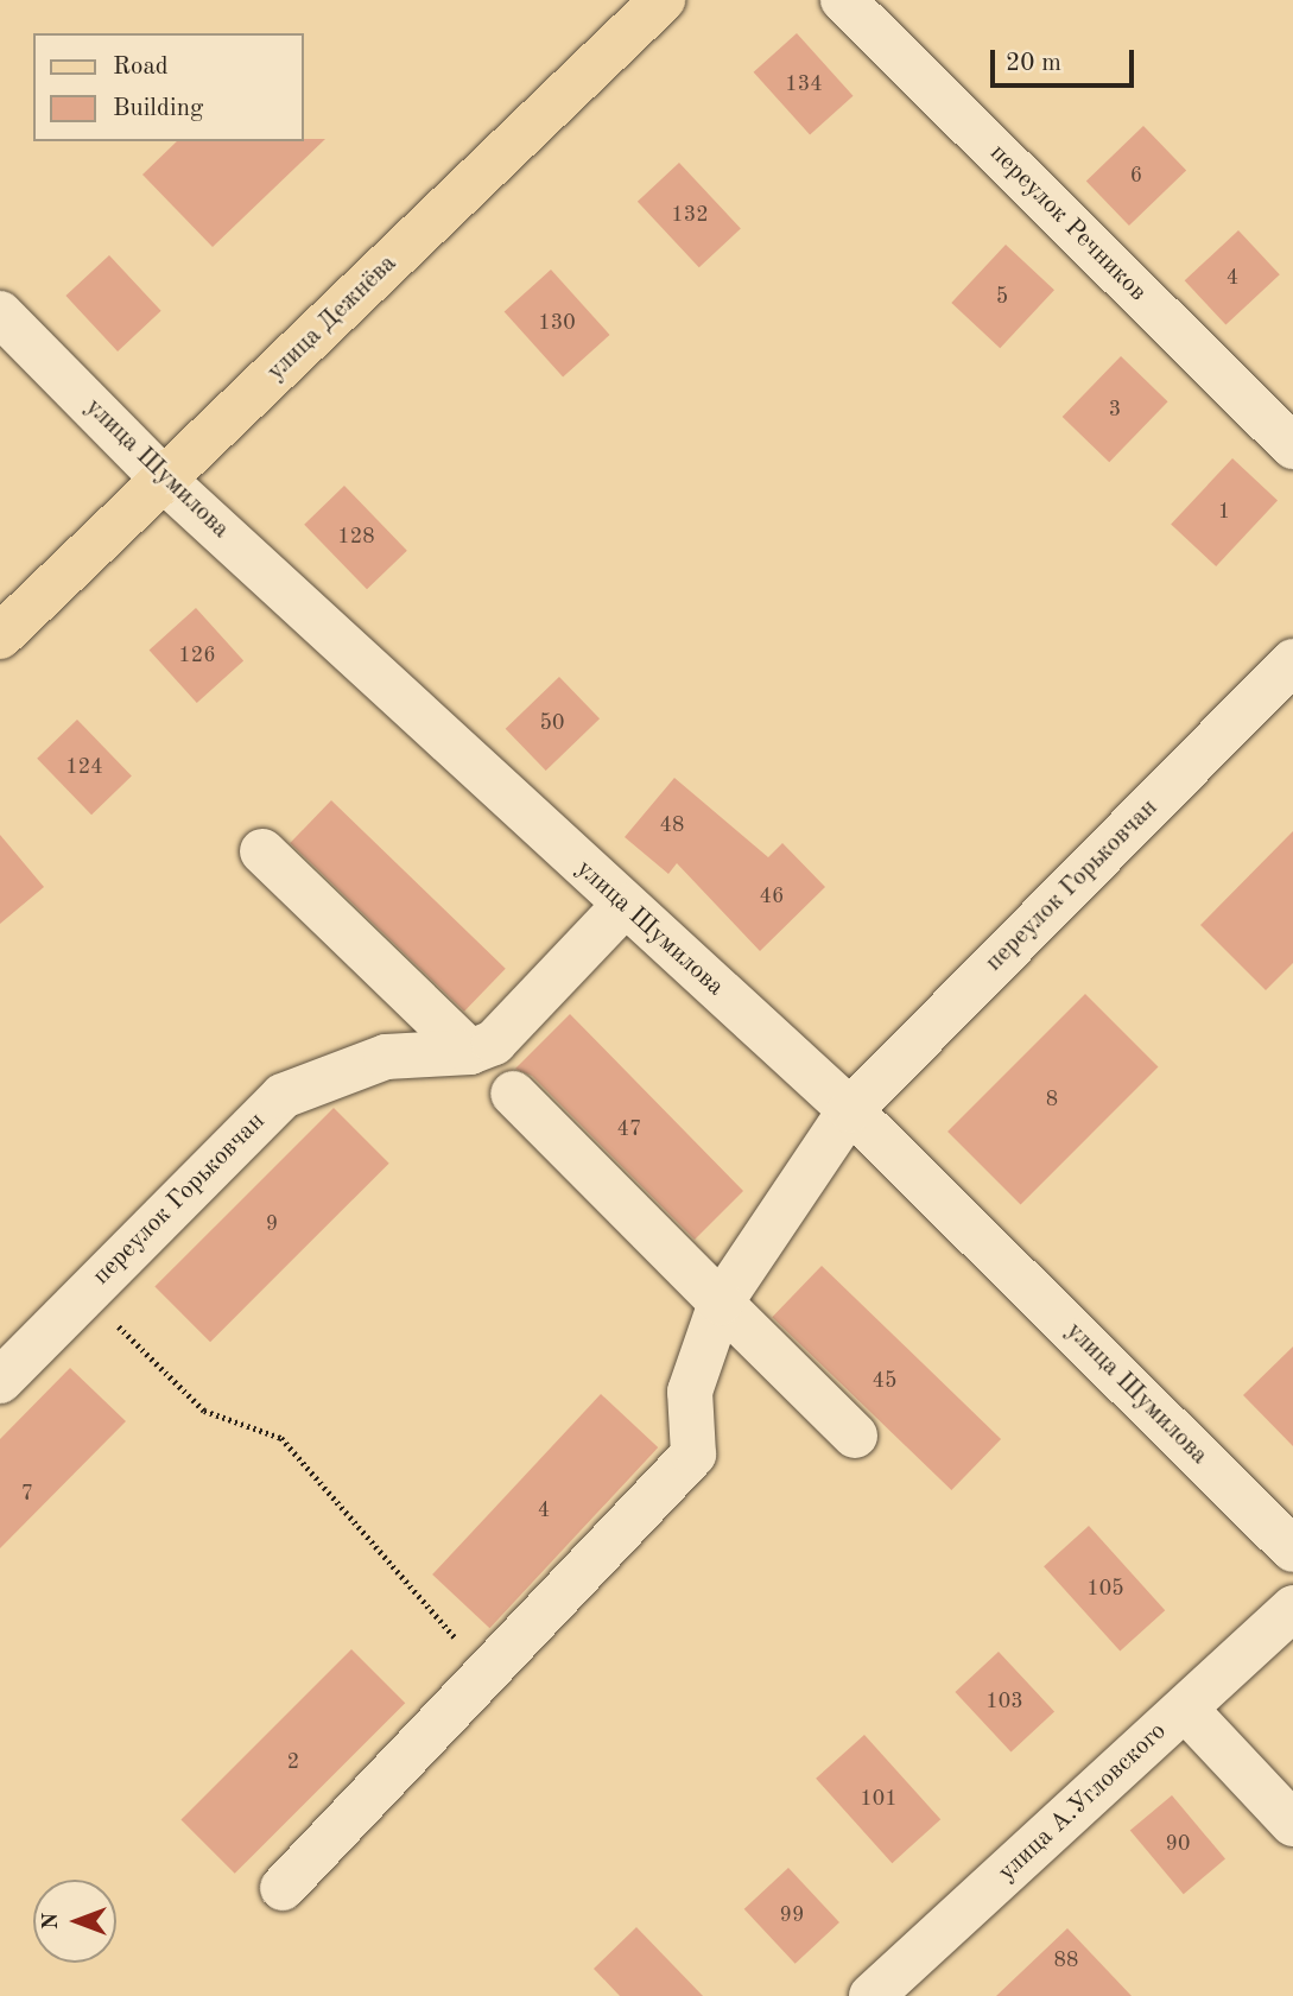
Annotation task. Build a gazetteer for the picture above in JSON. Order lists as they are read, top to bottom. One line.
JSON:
{"streets":{"main road":["улица Дежнёва"],"street":["переулок Речников","улица Шумилова","переулок Горьковчан","улица А.Угловского"]},"crossings":[["улица Дежнёва","улица Шумилова"],["улица Шумилова","переулок Горьковчан"]],"house_numbers":["134","6","132","4","5","130","3","1","128","126","50","124","48","46","8","47","9","45","7","4","105","103","2","101","90","99","88"],"legend":["Road","Building"],"scale_bar":"20 m","north":"left"}
